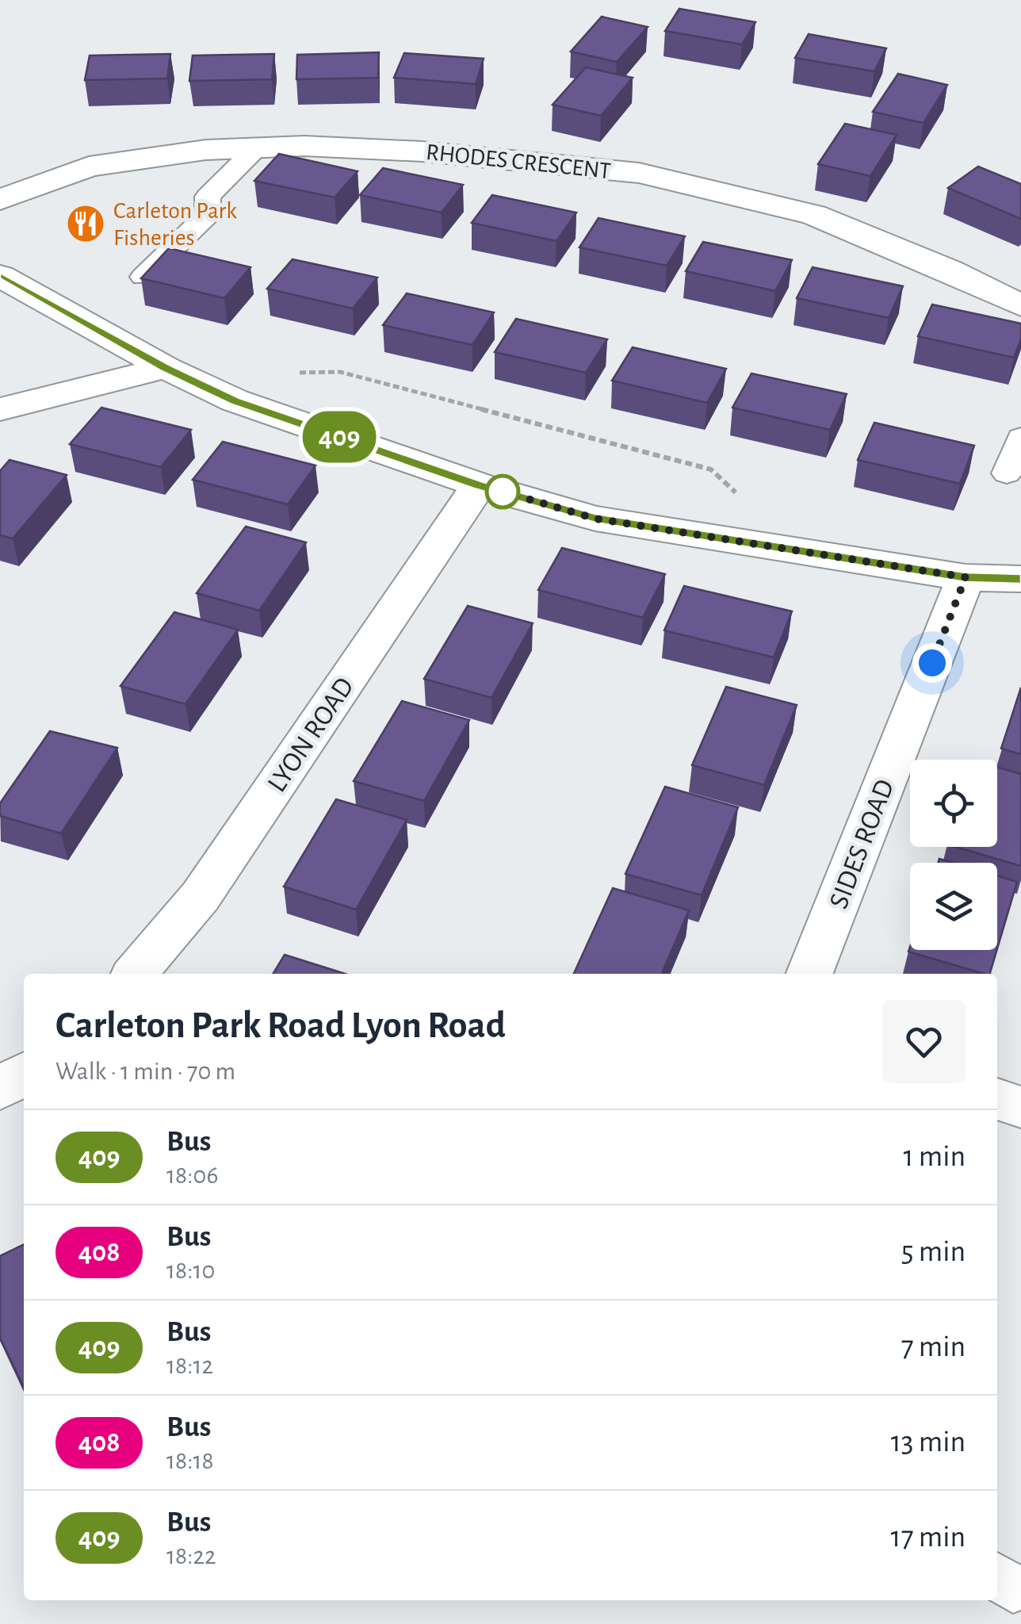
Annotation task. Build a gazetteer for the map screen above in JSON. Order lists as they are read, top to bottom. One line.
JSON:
{"streets":{"street":["RHODES CRESCENT","LYON ROAD","SIDES ROAD"]},"places":{"restaurant":["Carleton Park Fisheries"]},"lines":["bus line 409"],"page":{"on_map":"409","heading":["Carleton Park Road Lyon Road","Walk · 1 min · 70 m"],"list":[{"mark":"409","name":"Bus","note":"18:06","value":"1 min"},{"mark":"408","name":"Bus","note":"18:10","value":"5 min"},{"mark":"409","name":"Bus","note":"18:12","value":"7 min"},{"mark":"408","name":"Bus","note":"18:18","value":"13 min"},{"mark":"409","name":"Bus","note":"18:22","value":"17 min"}]}}
